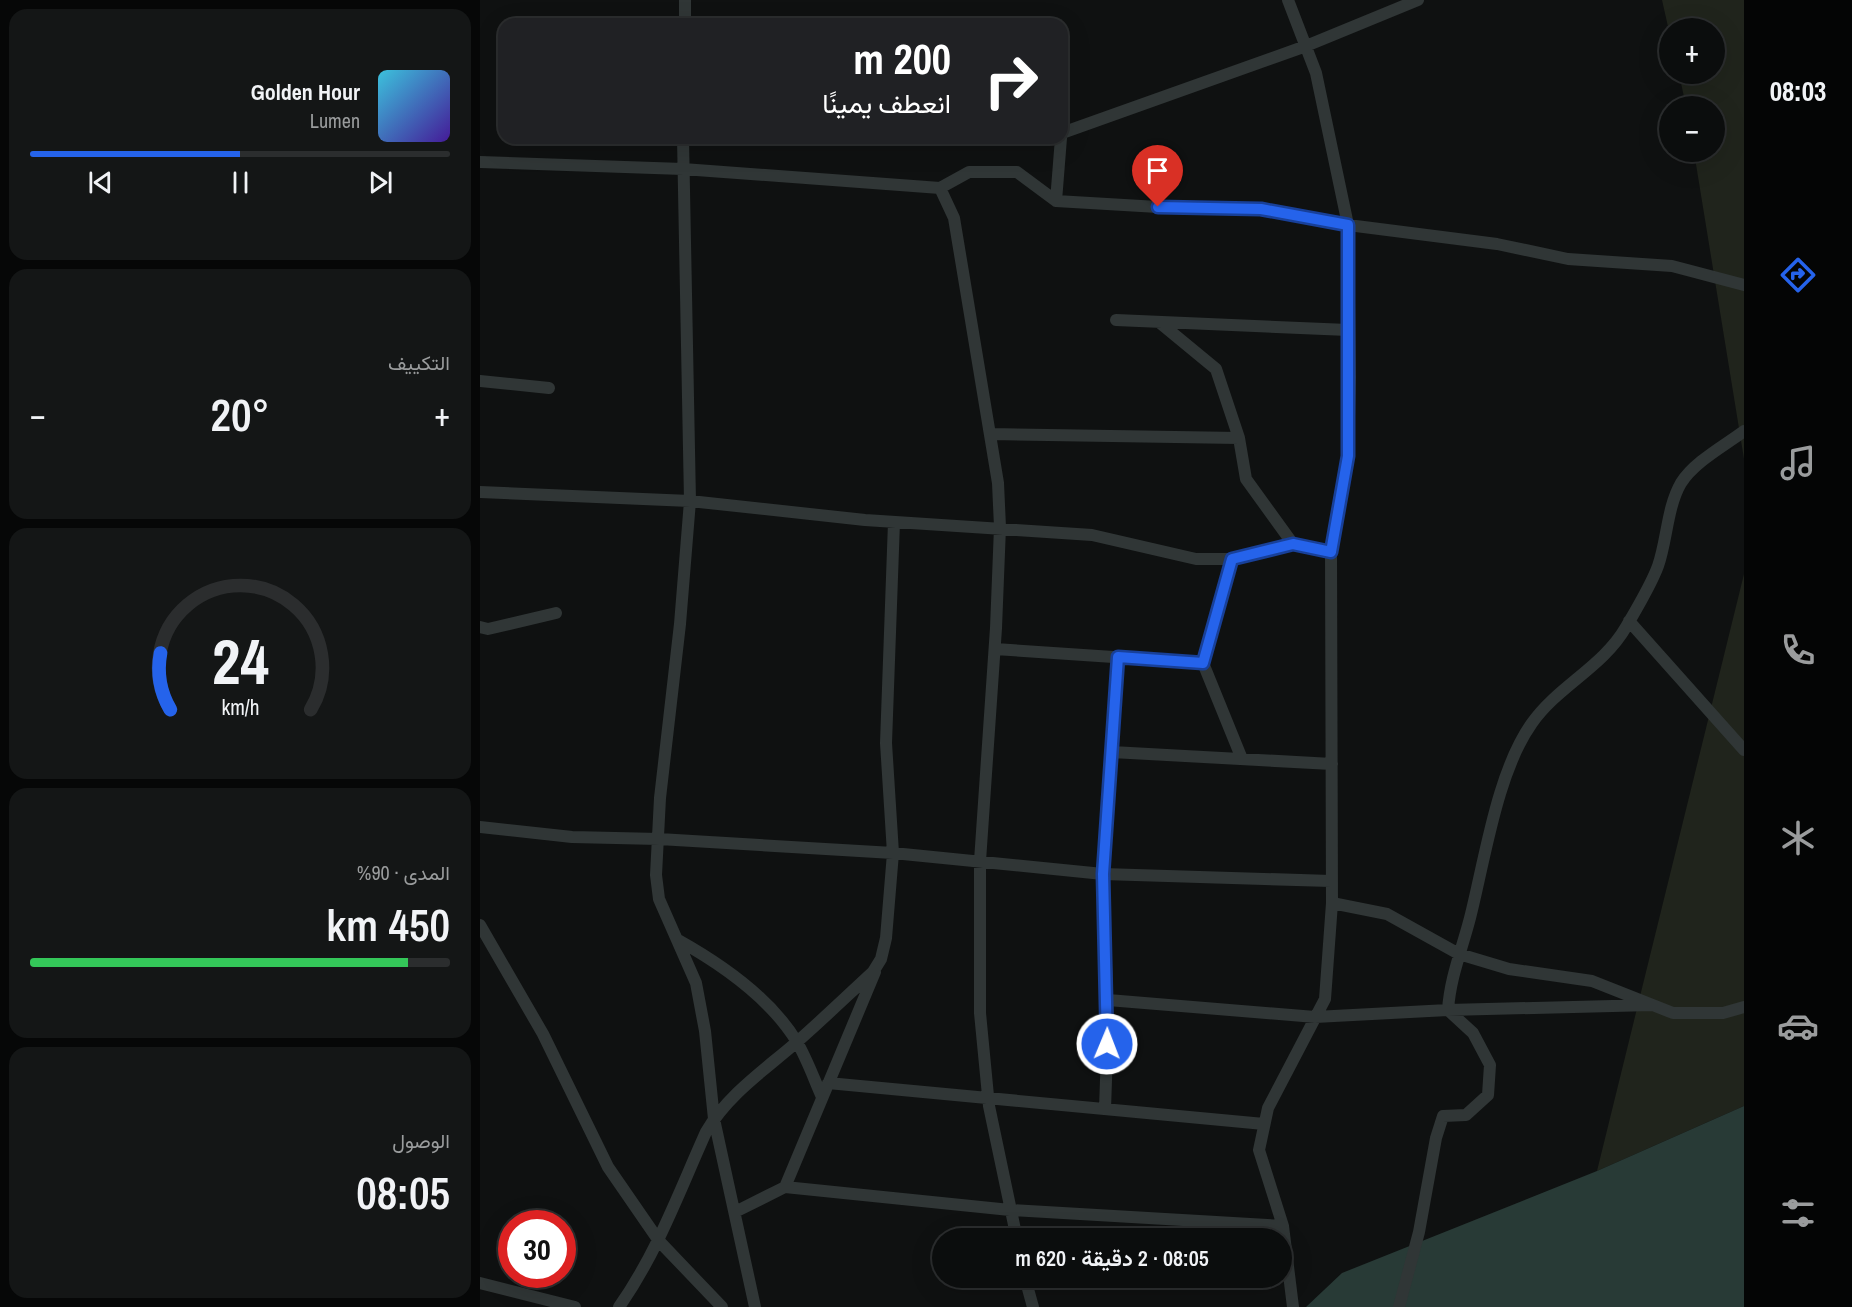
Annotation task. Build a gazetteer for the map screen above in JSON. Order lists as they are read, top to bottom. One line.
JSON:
{"page":{"tabs":"08:03","map_buttons":["+","−"],"turn":["200 m","انعطف يمينًا"],"song":["Golden Hour","Lumen"],"tile":["التكييف",["المدى · 90%","450 km"],["الوصول","08:05"]],"heat":["−","20°","+"],"limit":"30","trip":"08:05 · 2 دقيقة · 620 m","gauge":["24","km/h"]}}
